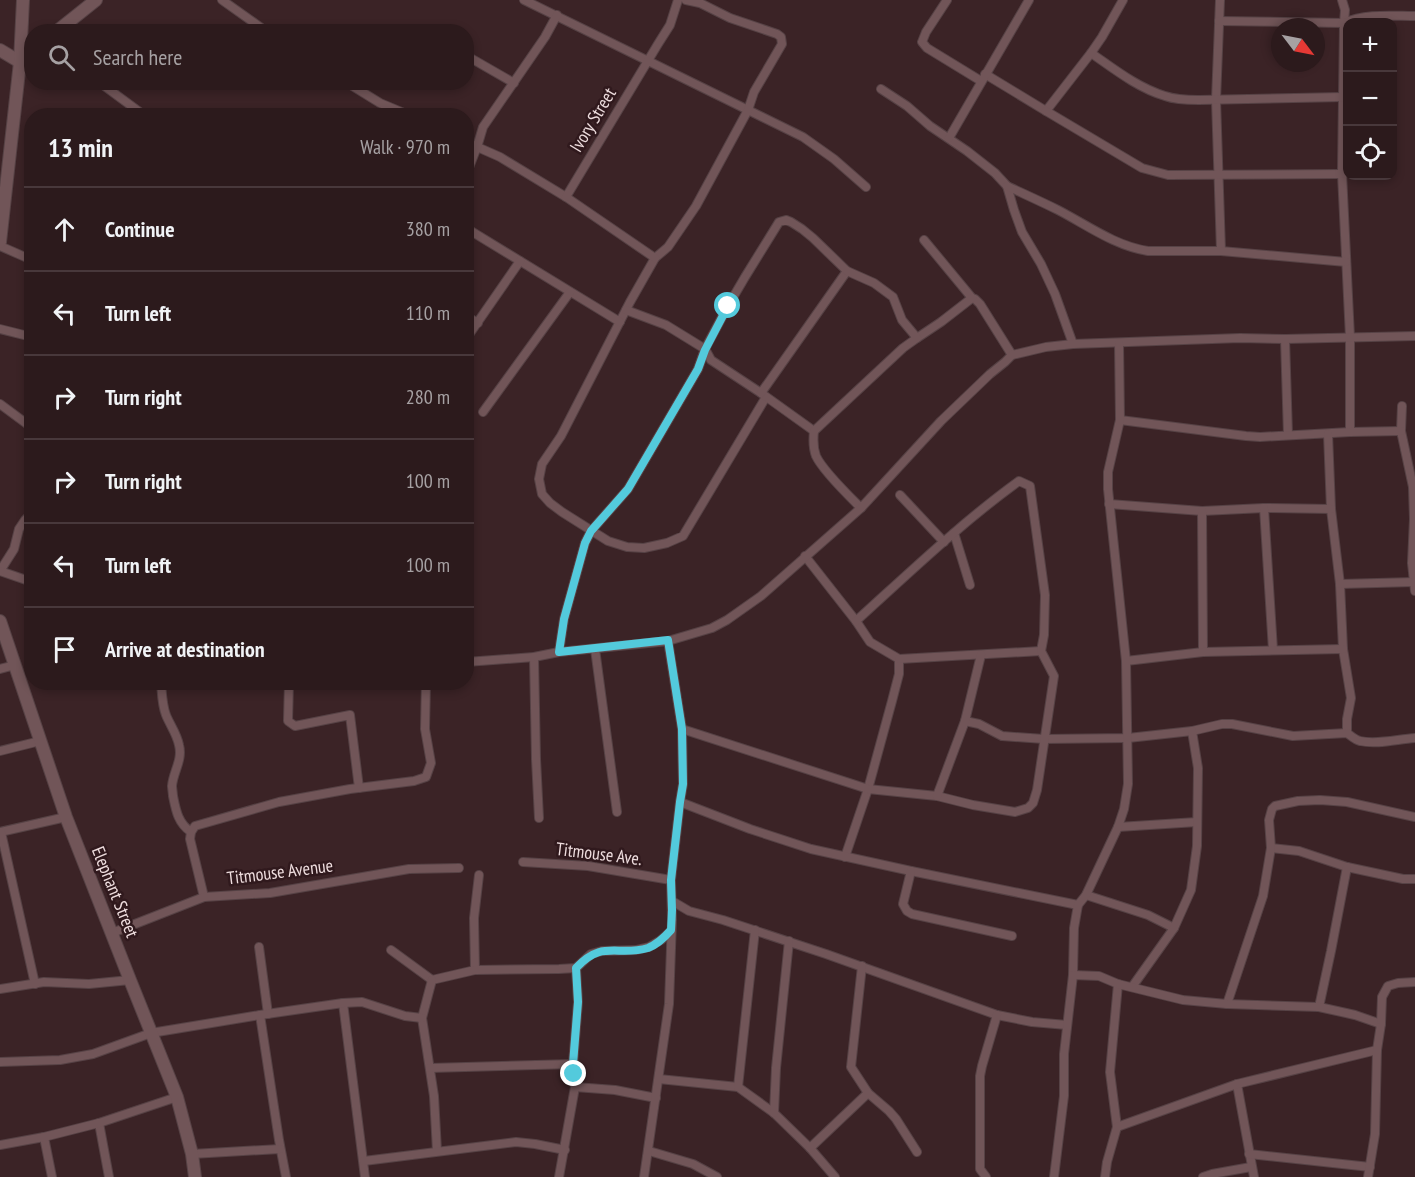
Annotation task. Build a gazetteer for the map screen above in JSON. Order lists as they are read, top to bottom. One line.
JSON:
{"streets":{"main road":["Elephant Street"],"street":["Ivory Street","Titmouse Ave.","Titmouse Avenue"]},"crossings":[["Titmouse Avenue","Elephant Street"]],"north":"bottom right","page":{"map_buttons":["+","−"],"search":"Search here","heading":["13 min","Walk · 970 m"],"list":[["Continue","380 m"],["Turn left","110 m"],["Turn right","280 m"],["Turn right","100 m"],["Turn left","100 m"],"Arrive at destination"]}}
